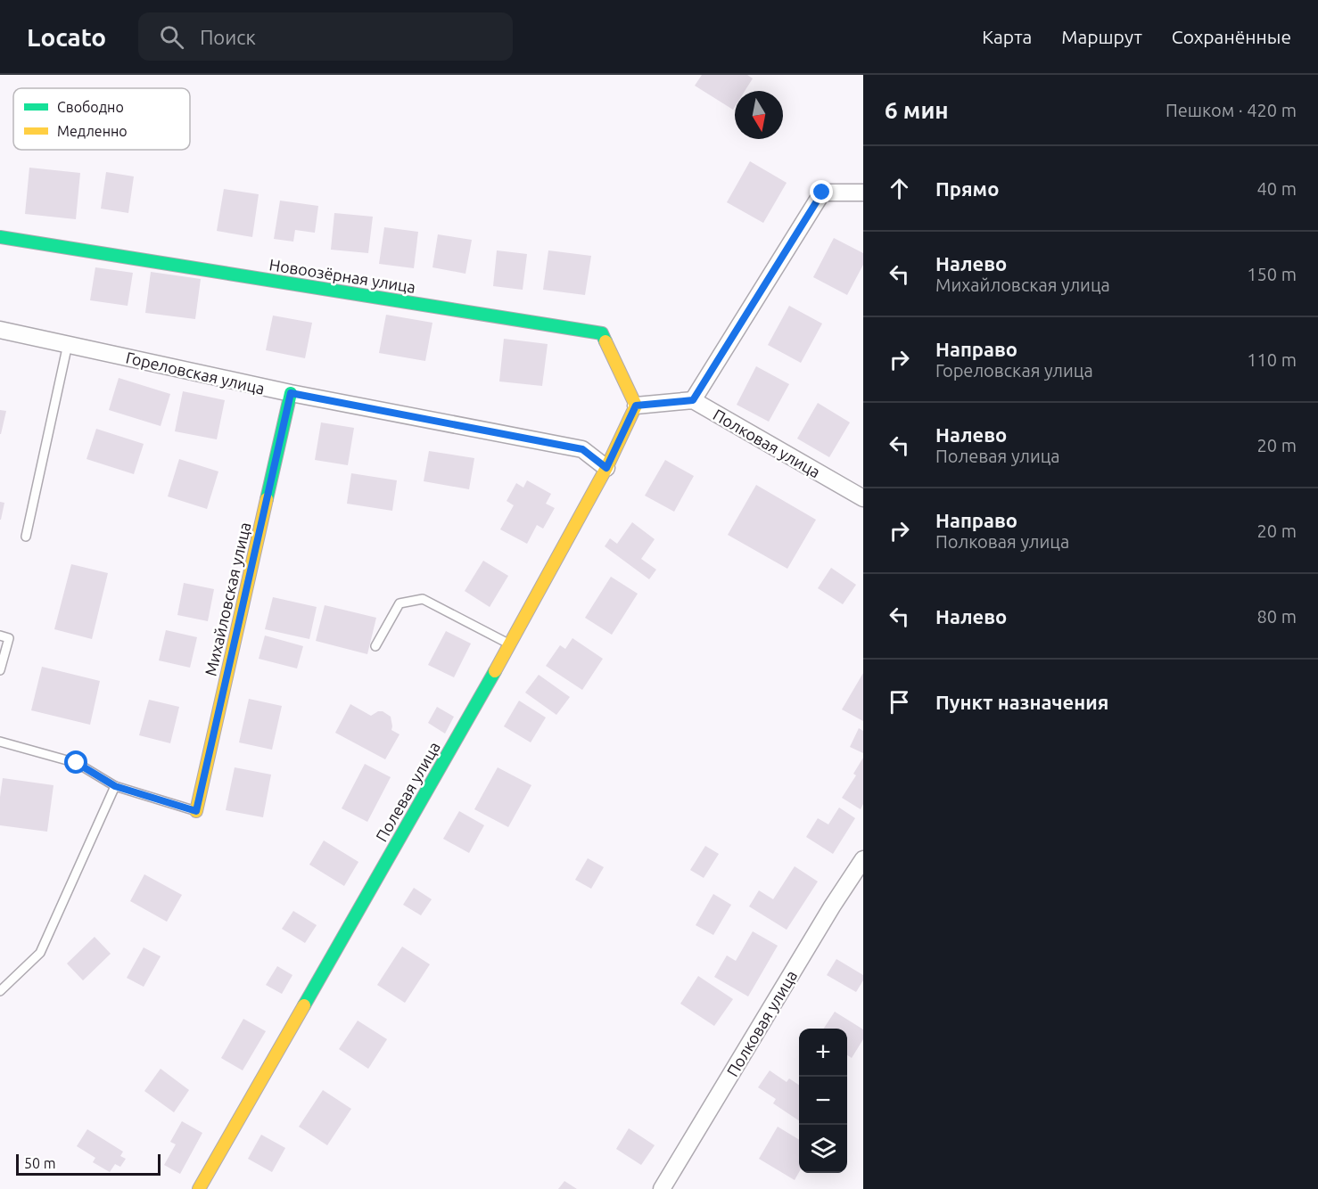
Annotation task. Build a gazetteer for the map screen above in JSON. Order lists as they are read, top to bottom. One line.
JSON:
{"streets":{"street":["Новоозёрная улица","Гореловская улица","Полковая улица","Михайловская улица","Полевая улица"]},"crossings":[["Новоозёрная улица","Полевая улица"],["Гореловская улица","Михайловская улица"],["Гореловская улица","Полевая улица"]],"legend":["Свободно","Медленно"],"scale_bar":"50 m","north":"bottom","page":{"header":"Locato","search":"Поиск","nav":["Карта","Маршрут","Сохранённые"],"heading":["6 мин","Пешком · 420 m"],"list":[["Прямо","40 m"],["Налево","Михайловская улица","150 m"],["Направо","Гореловская улица","110 m"],["Налево","Полевая улица","20 m"],["Направо","Полковая улица","20 m"],["Налево","80 m"],"Пункт назначения"],"map_buttons":["+","−"],"scale":"50 m"}}
